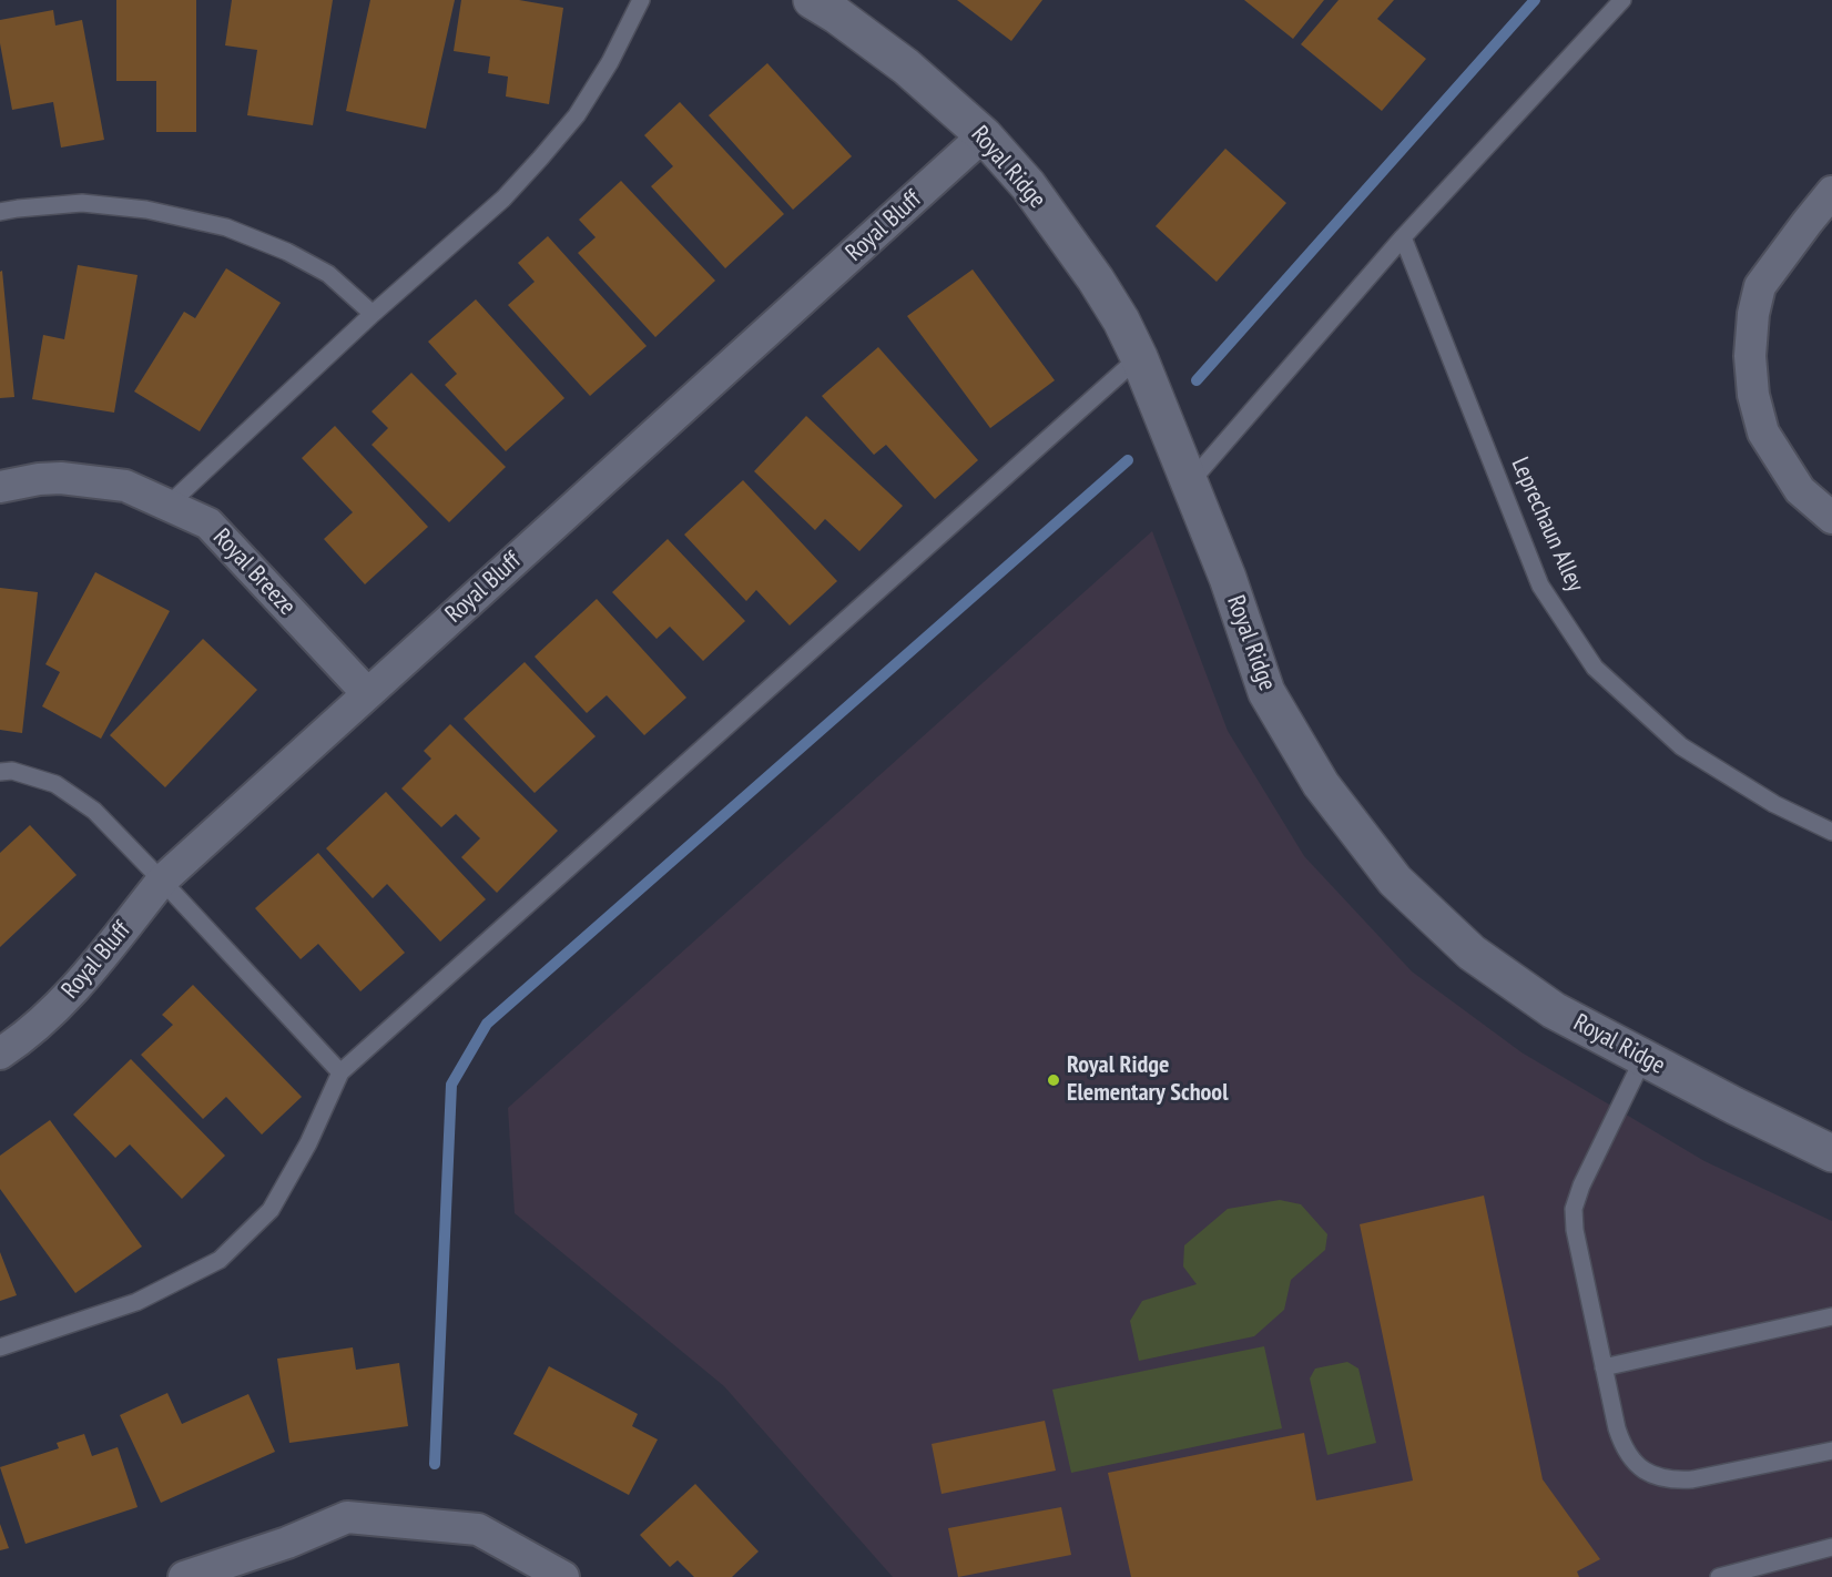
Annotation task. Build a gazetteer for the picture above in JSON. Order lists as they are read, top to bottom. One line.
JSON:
{"streets":{"street":["Royal Ridge","Royal Bluff","Royal Breeze"],"lane":["Leprechaun Alley"]},"crossings":[["Royal Ridge","Royal Bluff"],["Royal Bluff","Royal Breeze"]],"places":["Royal Ridge Elementary School"]}
